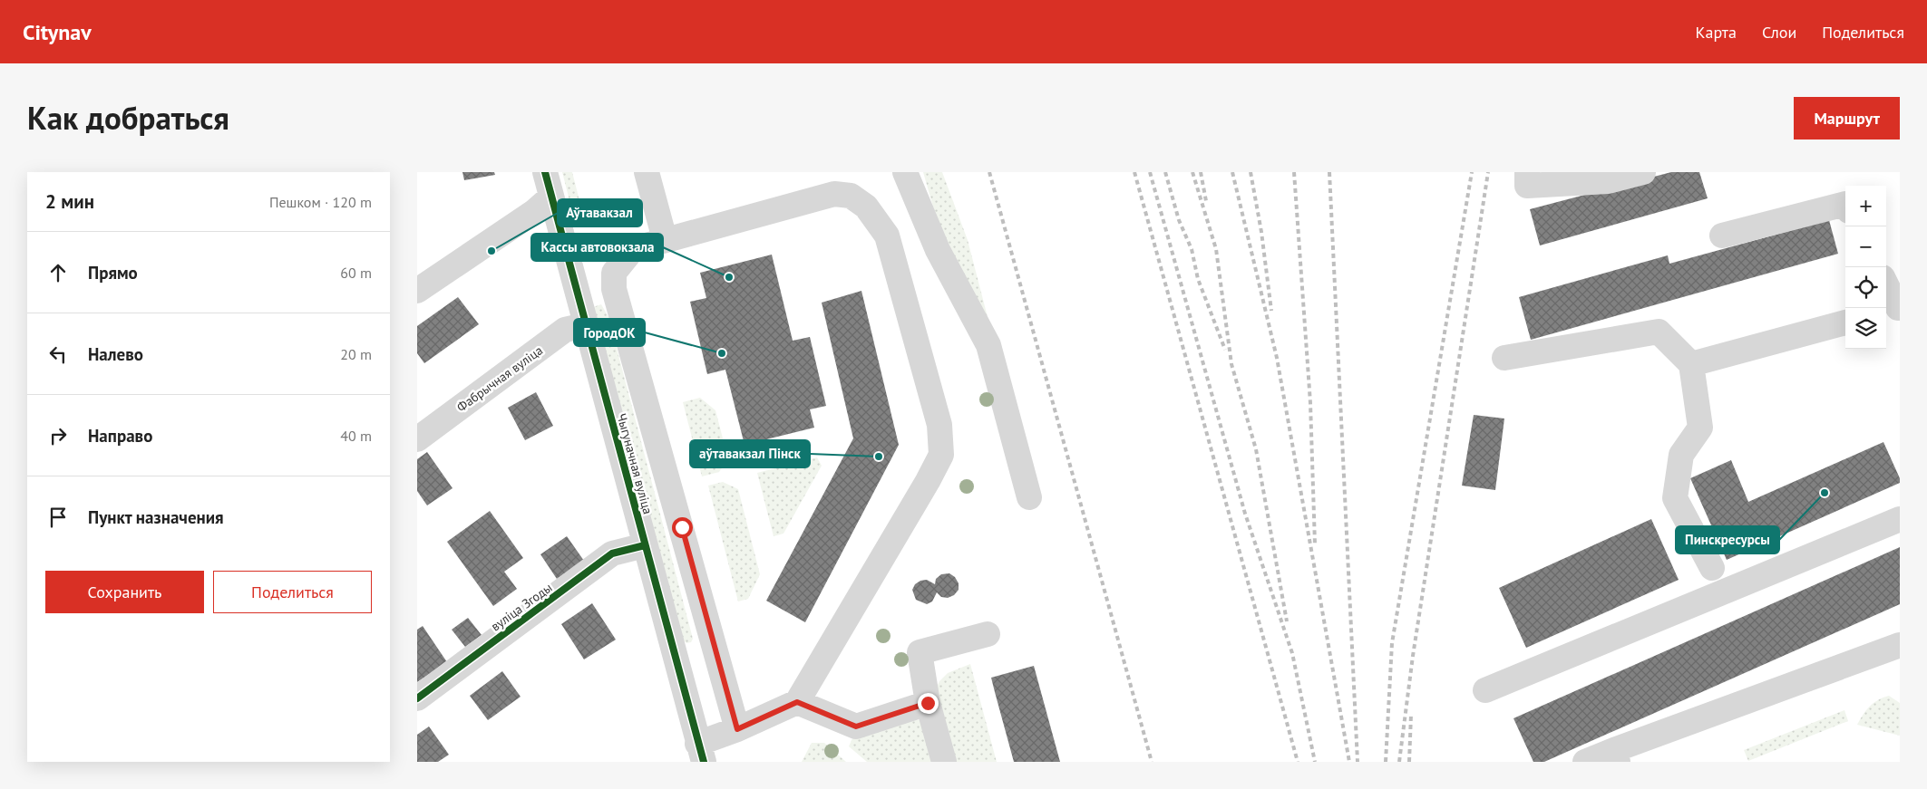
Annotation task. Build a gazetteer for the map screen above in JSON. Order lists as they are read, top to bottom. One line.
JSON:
{"streets":{"street":["Фабрычная вуліца","Чыгуначная вуліца","вуліца Згоды"]},"crossings":[["Фабрычная вуліца","Чыгуначная вуліца"],["Чыгуначная вуліца","вуліца Згоды"]],"places":["Аўтавакзал","Кассы автовокзала","ГородОК","аўтавакзал Пінск","Пинскресурсы"],"page":{"header":"Citynav","nav":["Карта","Слои","Поделиться"],"title":"Как добраться","buttons":["Маршрут",["Сохранить","Поделиться"]],"heading":["2 мин","Пешком · 120 m"],"map_buttons":["+","−"],"list":[["Прямо","60 m"],["Налево","20 m"],["Направо","40 m"],"Пункт назначения"]}}
